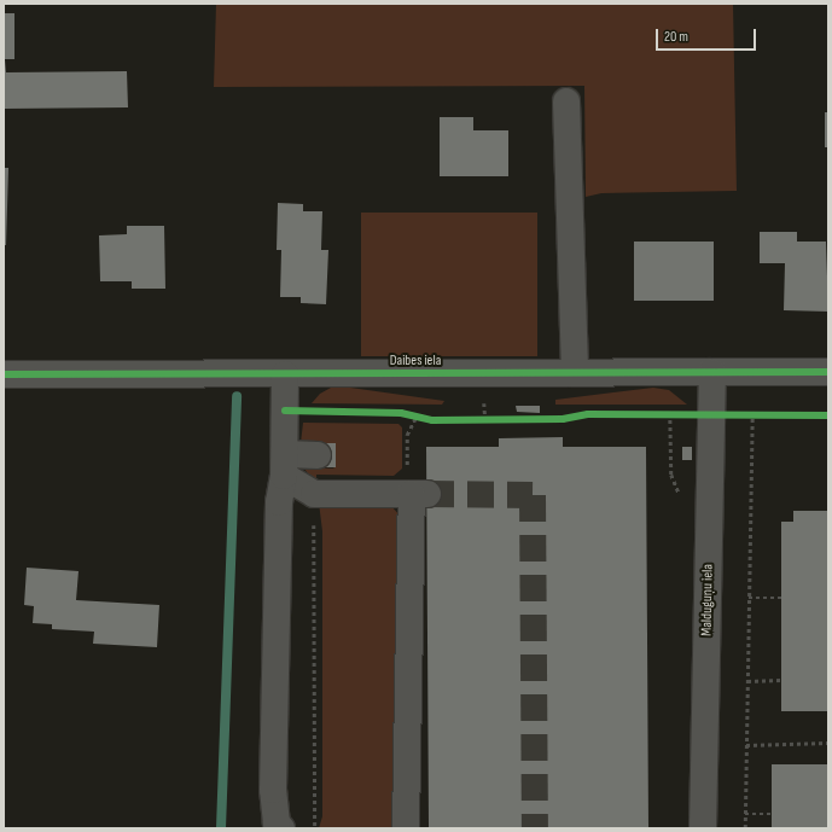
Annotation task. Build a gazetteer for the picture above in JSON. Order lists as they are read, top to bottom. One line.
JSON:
{"streets":{"street":["Daibes iela","Malduguņu iela"]},"crossings":[["Daibes iela","Malduguņu iela"]],"scale_bar":"20 m"}
